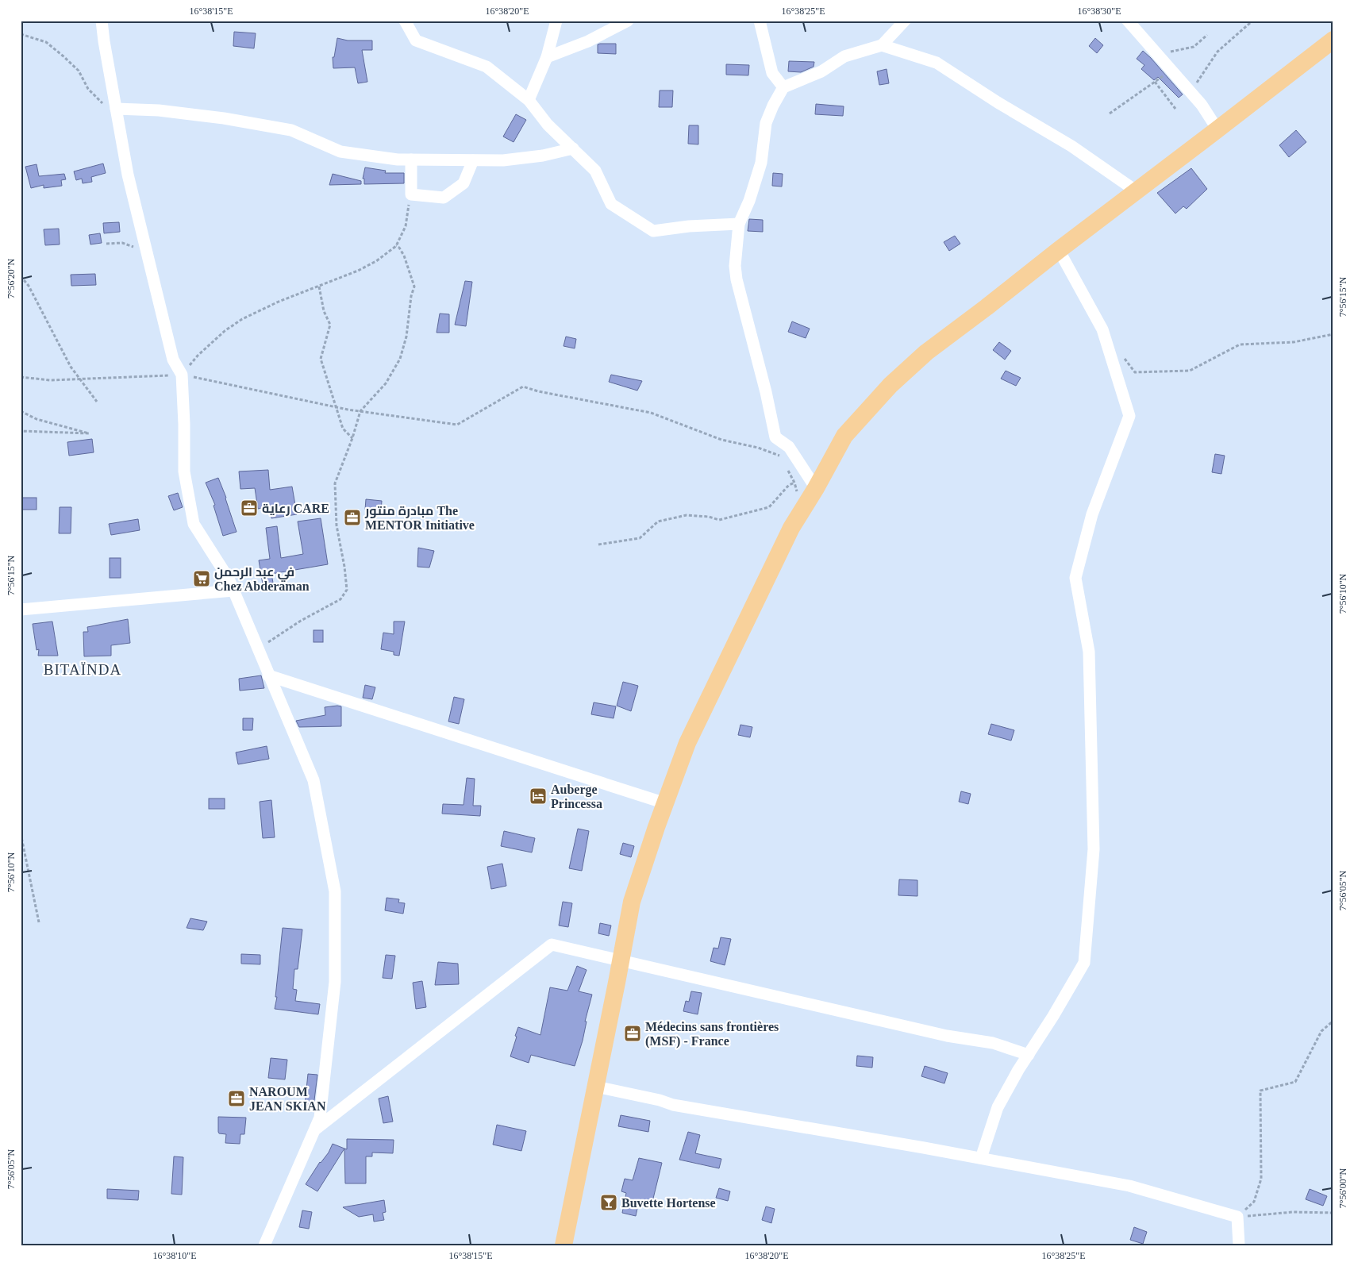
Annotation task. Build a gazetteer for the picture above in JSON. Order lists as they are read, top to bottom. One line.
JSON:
{"districts":["BITAÏNDA"],"places":{"office":["رعاية CARE","مبادرة منتور The MENTOR Initiative","Médecins sans frontières (MSF) - France","NAROUM JEAN SKIAN"],"supermarket":["في عبد الرحمن Chez Abderaman"],"hotel":["Auberge Princessa"],"bar":["Buvette Hortense"]},"coordinates":["16°38'15\"E","16°38'20\"E","16°38'25\"E","16°38'30\"E","7°56'20\"N","7°56'15\"N","7°56'10\"N","7°56'05\"N","7°56'00\"N","16°38'10\"E"]}
